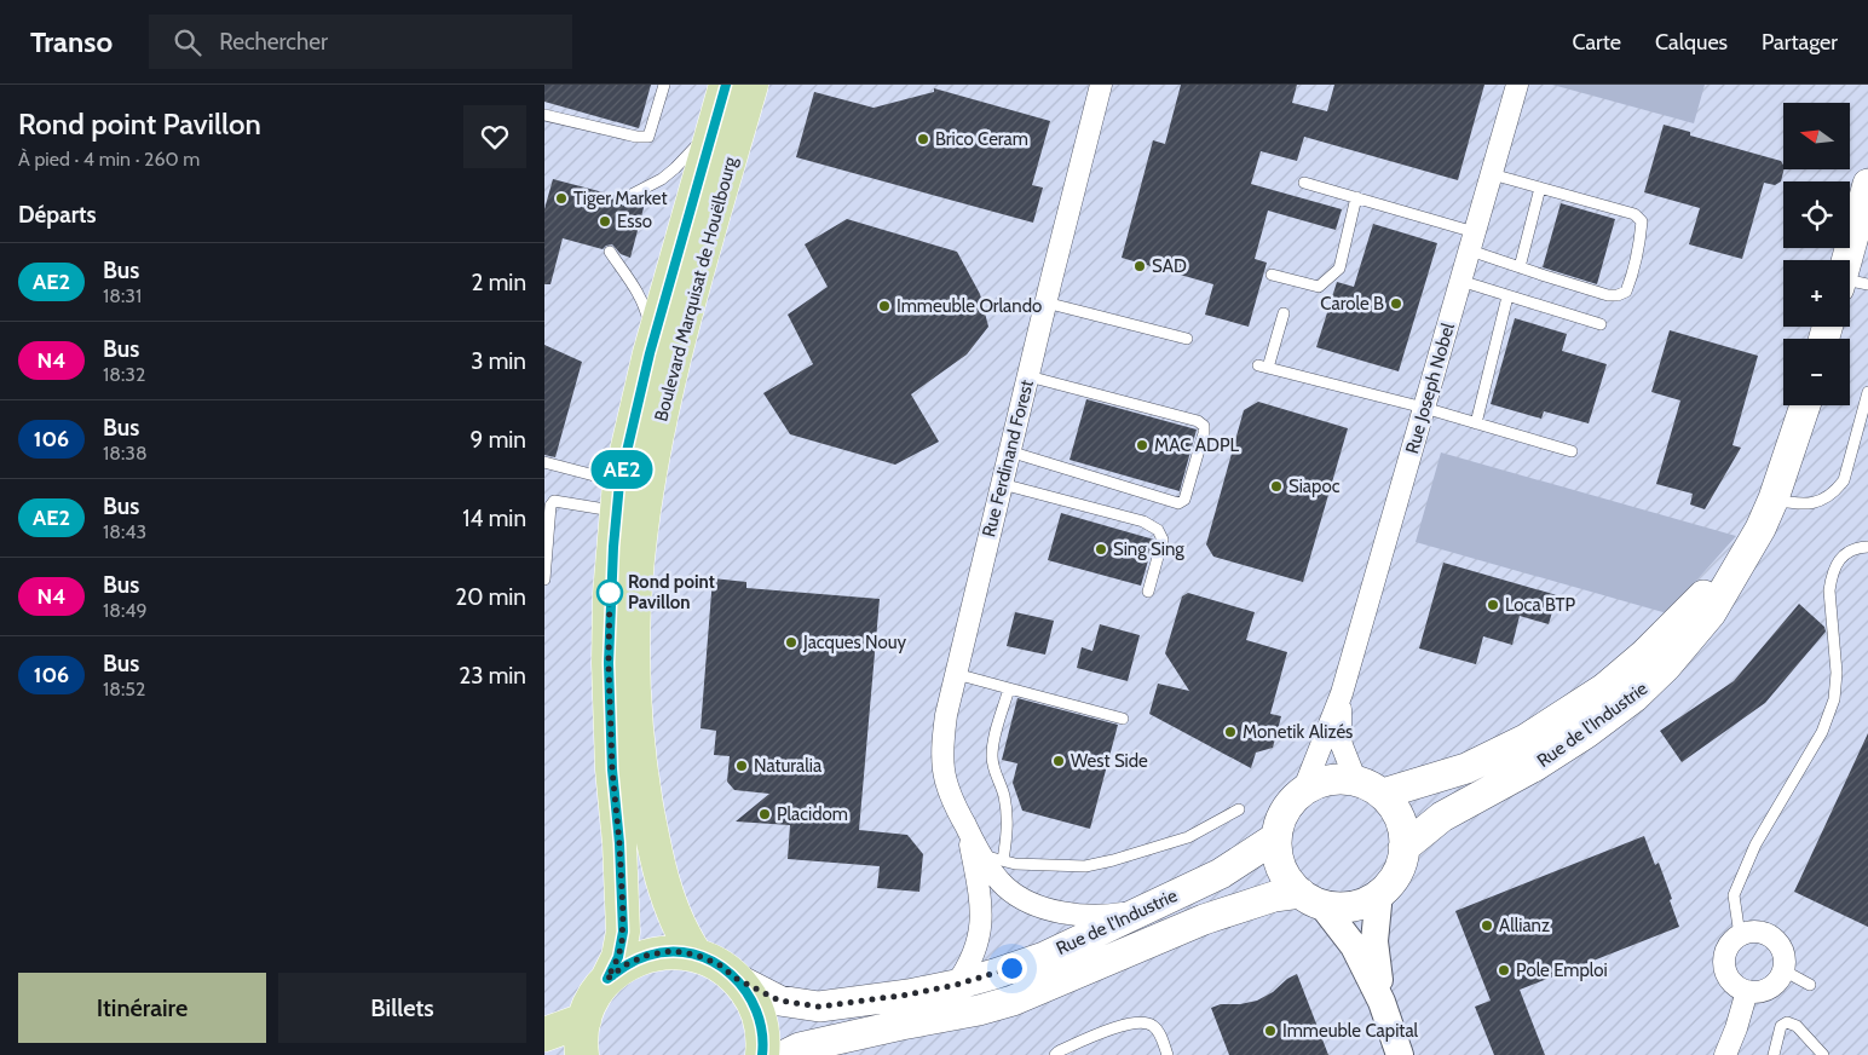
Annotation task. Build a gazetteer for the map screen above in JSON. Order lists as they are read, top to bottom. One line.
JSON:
{"streets":{"main road":["Boulevard Marquisat de Houëlbourg","Rue de l'Industrie"],"street":["Rue Joseph Nobel","Rue Ferdinand Forest"]},"crossings":[["Rue Joseph Nobel","Rue de l'Industrie"],["Rue Ferdinand Forest","Rue de l'Industrie"]],"places":["Brico Ceram","Tiger Market","Esso","SAD","Carole B","Immeuble Orlando","MAC ADPL","Siapoc","Sing Sing","Rond point Pavillon","Loca BTP","Jacques Nouy","Monetik Alizés","West Side","Naturalia","Placidom","Allianz","Pole Emploi","Immeuble Capital"],"lines":["bus line AE2"],"north":"left","page":{"header":"Transo","search":"Rechercher","nav":["Carte","Calques","Partager"],"heading":[["Rond point Pavillon","À pied · 4 min · 260 m"],"Départs"],"on_map":"AE2","map_buttons":["+","−"],"list":[{"mark":"AE2","name":"Bus","note":"18:31","value":"2 min"},{"mark":"N4","name":"Bus","note":"18:32","value":"3 min"},{"mark":"106","name":"Bus","note":"18:38","value":"9 min"},{"mark":"AE2","name":"Bus","note":"18:43","value":"14 min"},{"mark":"N4","name":"Bus","note":"18:49","value":"20 min"},{"mark":"106","name":"Bus","note":"18:52","value":"23 min"}],"buttons":["Itinéraire","Billets"]}}
